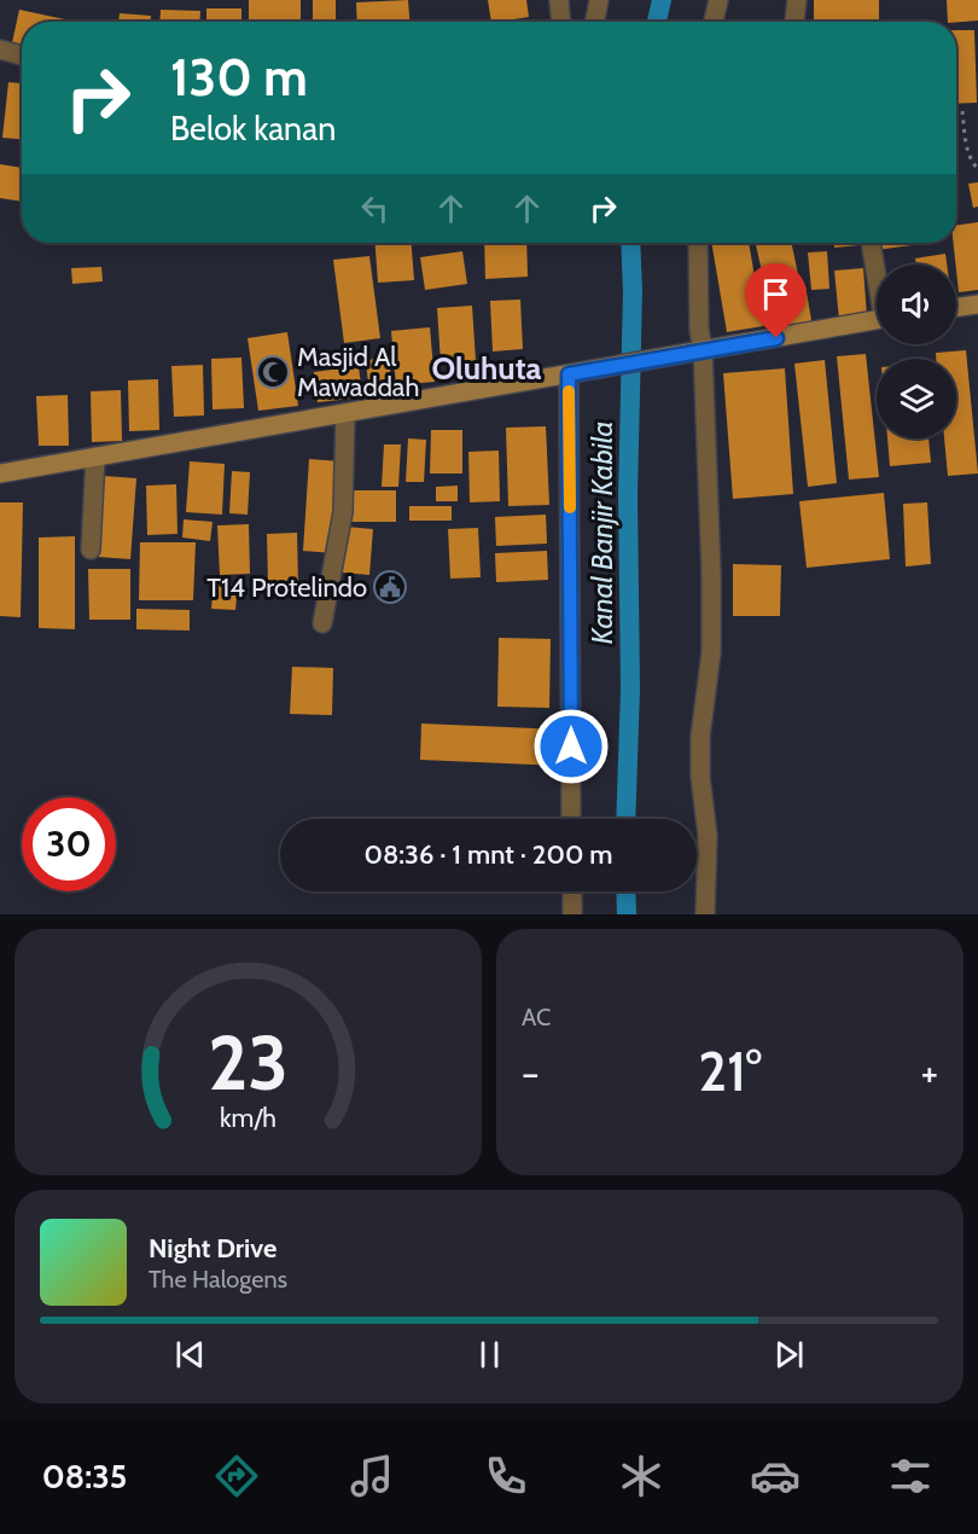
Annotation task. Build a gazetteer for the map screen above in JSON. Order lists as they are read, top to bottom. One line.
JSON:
{"districts":["Oluhuta"],"water":["Kanal Banjir Kabila"],"places":{"mosque":["Masjid Al Mawaddah"],"public building":["T14 Protelindo"]},"page":{"turn":["130 m","Belok kanan"],"limit":"30","trip":"08:36 · 1 mnt · 200 m","tile":"AC","heat":["−","21°","+"],"song":["Night Drive","The Halogens"],"tabs":"08:35","gauge":["23","km/h"]}}
